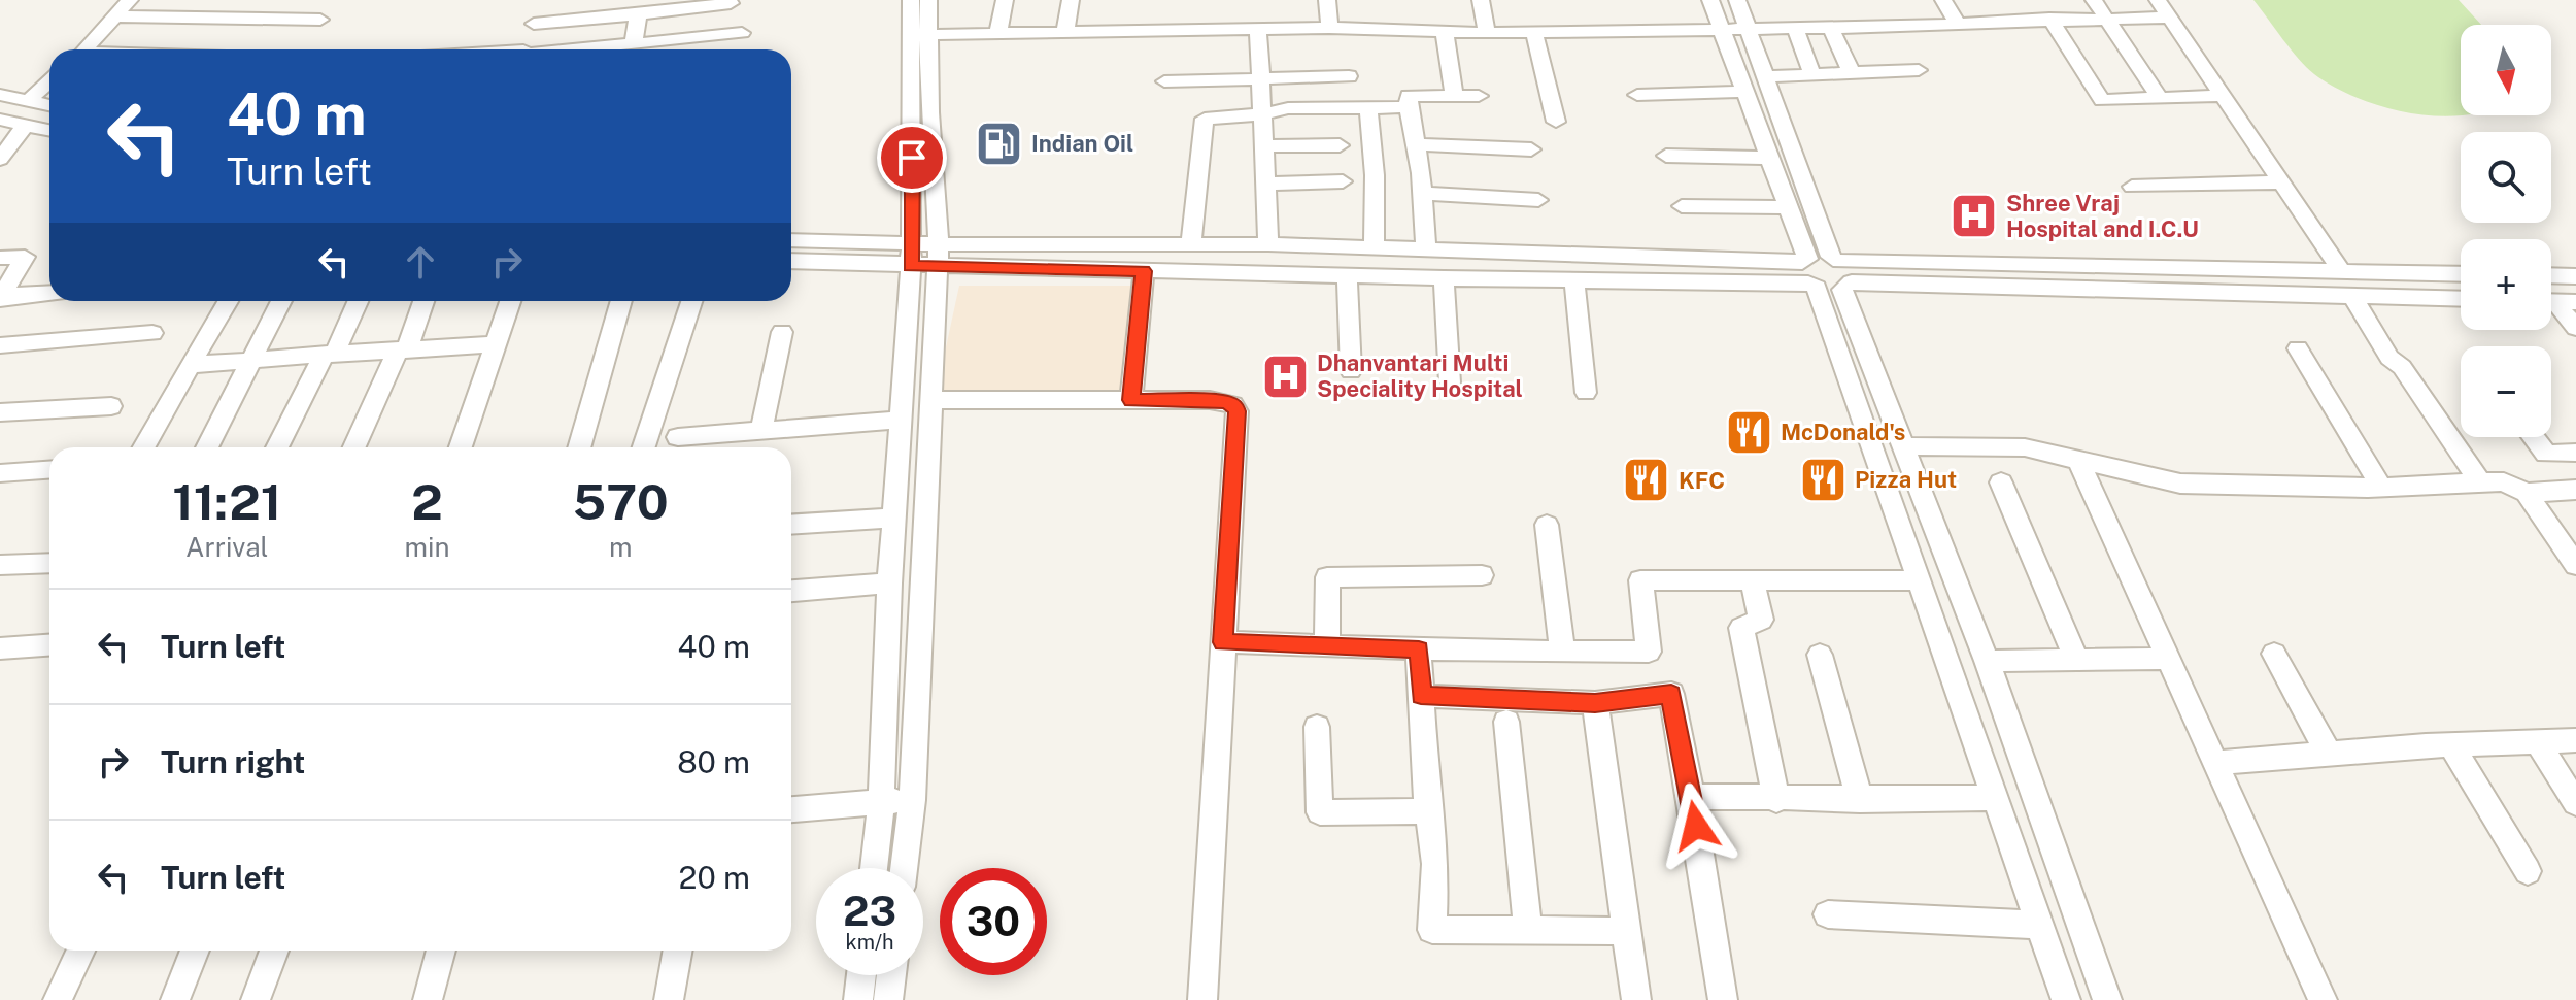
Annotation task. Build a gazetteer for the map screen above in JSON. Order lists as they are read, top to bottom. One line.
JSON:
{"places":{"fuel station":["Indian Oil"],"hospital":["Shree Vraj Hospital and I.C.U","Dhanvantari Multi Speciality Hospital"],"restaurant":["McDonald's","Pizza Hut","KFC"]},"north":"bottom","page":{"map_buttons":["+","−"],"turn":["40 m","Turn left"],"eta":["11:21","Arrival","2","min","570","m"],"list":[{"name":"Turn left","value":"40 m"},{"name":"Turn right","value":"80 m"},{"name":"Turn left","value":"20 m"}],"speed":"23 km/h","limit":"30"}}
